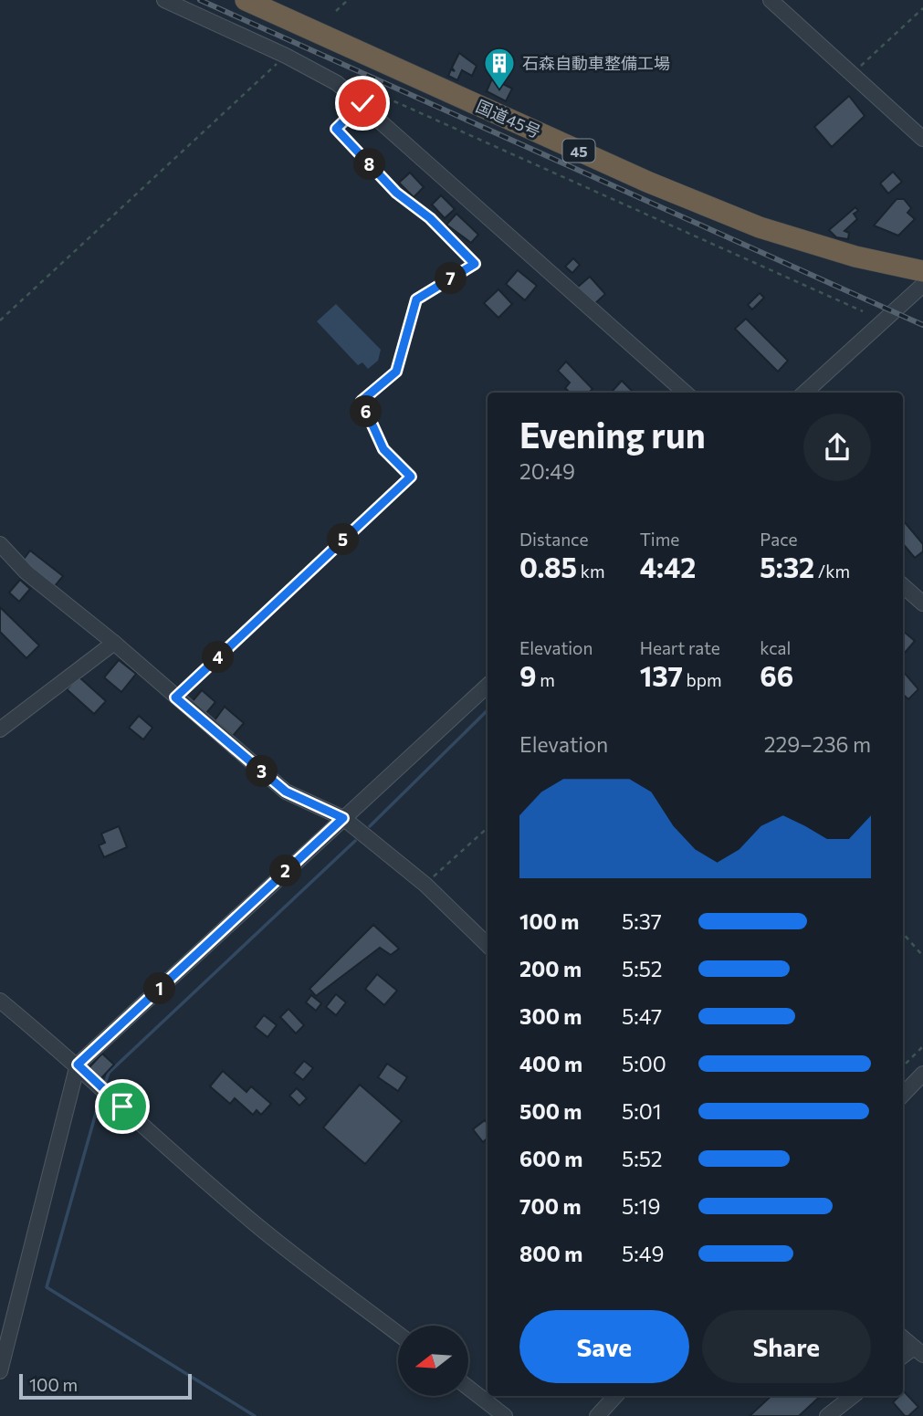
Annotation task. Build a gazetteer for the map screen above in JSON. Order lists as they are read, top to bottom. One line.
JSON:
{"streets":{"highway":["国道45号","45"]},"places":{"building":["石森自動車整備工場"]},"scale_bar":"100 m","north":"left","page":{"pins":["8","7","6","5","4","3","2","1"],"heading":["Evening run","20:49"],"stats":[["Distance","0.85 km"],["Time","4:42"],["Pace","5:32 /km"],["Elevation","9 m"],["Heart rate","137 bpm"],["kcal","66"]],"chart":["Elevation","229–236 m"],"list":[{"name":"100 m","note":"5:37"},{"name":"200 m","note":"5:52"},{"name":"300 m","note":"5:47"},{"name":"400 m","note":"5:00"},{"name":"500 m","note":"5:01"},{"name":"600 m","note":"5:52"},{"name":"700 m","note":"5:19"},{"name":"800 m","note":"5:49"}],"buttons":["Save","Share"],"scale":"100 m"}}
